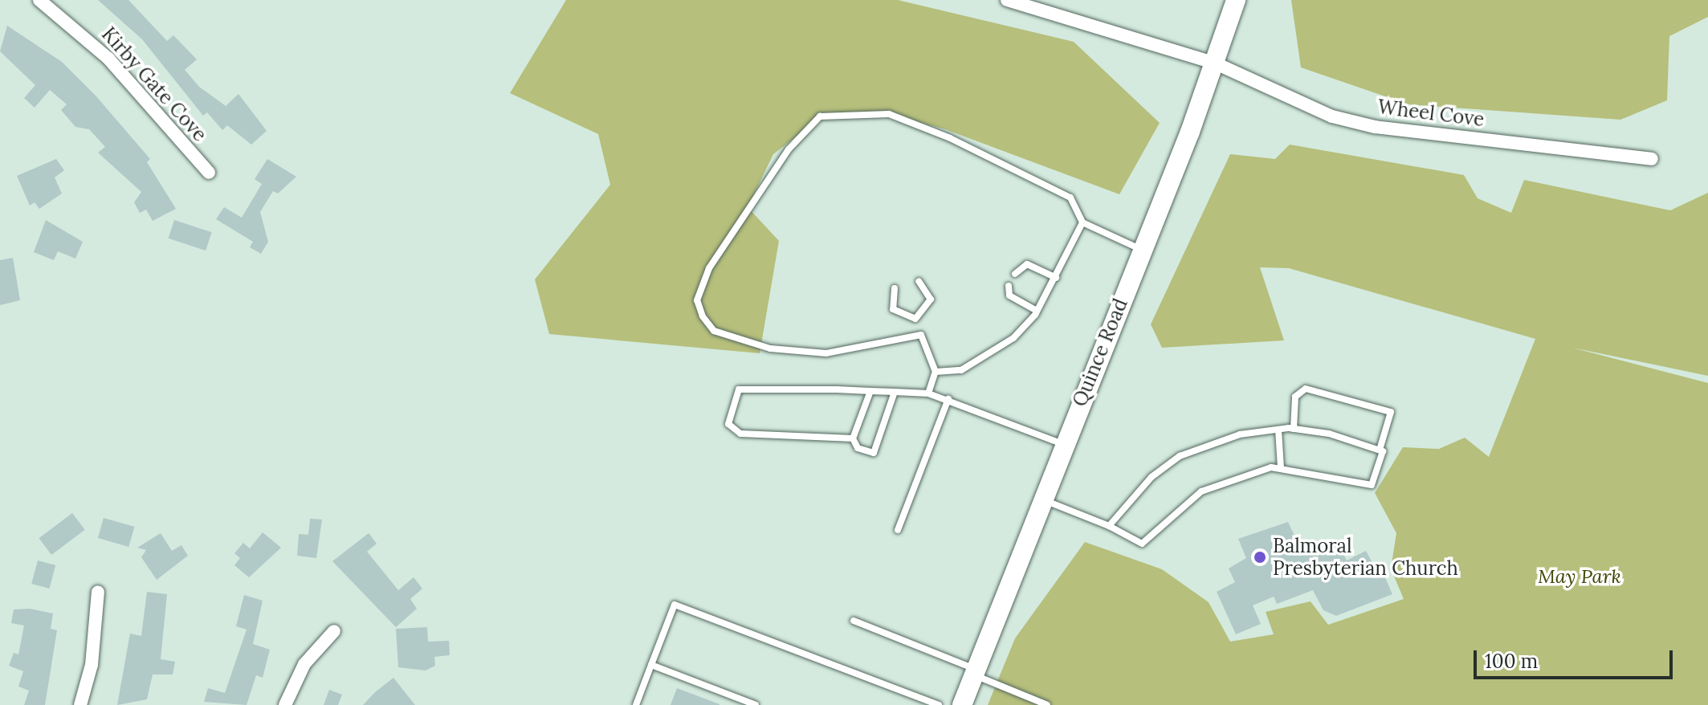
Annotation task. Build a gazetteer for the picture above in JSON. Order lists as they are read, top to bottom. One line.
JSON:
{"streets":{"main road":["Quince Road"],"street":["Kirby Gate Cove","Wheel Cove"]},"crossings":[["Wheel Cove","Quince Road"]],"parks":["May Park"],"places":["Balmoral Presbyterian Church"],"scale_bar":"100 m"}
